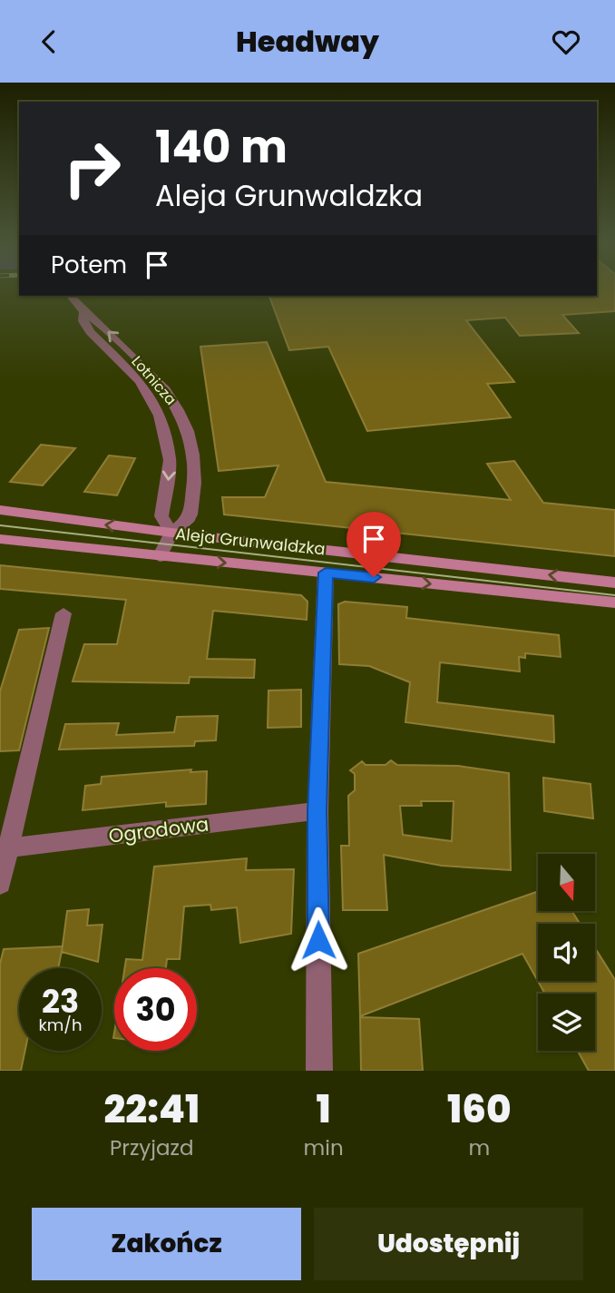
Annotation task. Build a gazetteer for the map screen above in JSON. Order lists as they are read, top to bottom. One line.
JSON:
{"streets":{"main road":["Aleja Grunwaldzka"],"street":["Lotnicza","Ogrodowa"]},"crossings":[["Lotnicza","Aleja Grunwaldzka"]],"north":"bottom","page":{"header":"Headway","turn":["140 m","Aleja Grunwaldzka"],"then":"Potem","speed":"23 km/h","limit":"30","eta":["22:41","Przyjazd","1","min","160","m"],"buttons":["Zakończ","Udostępnij"]}}
